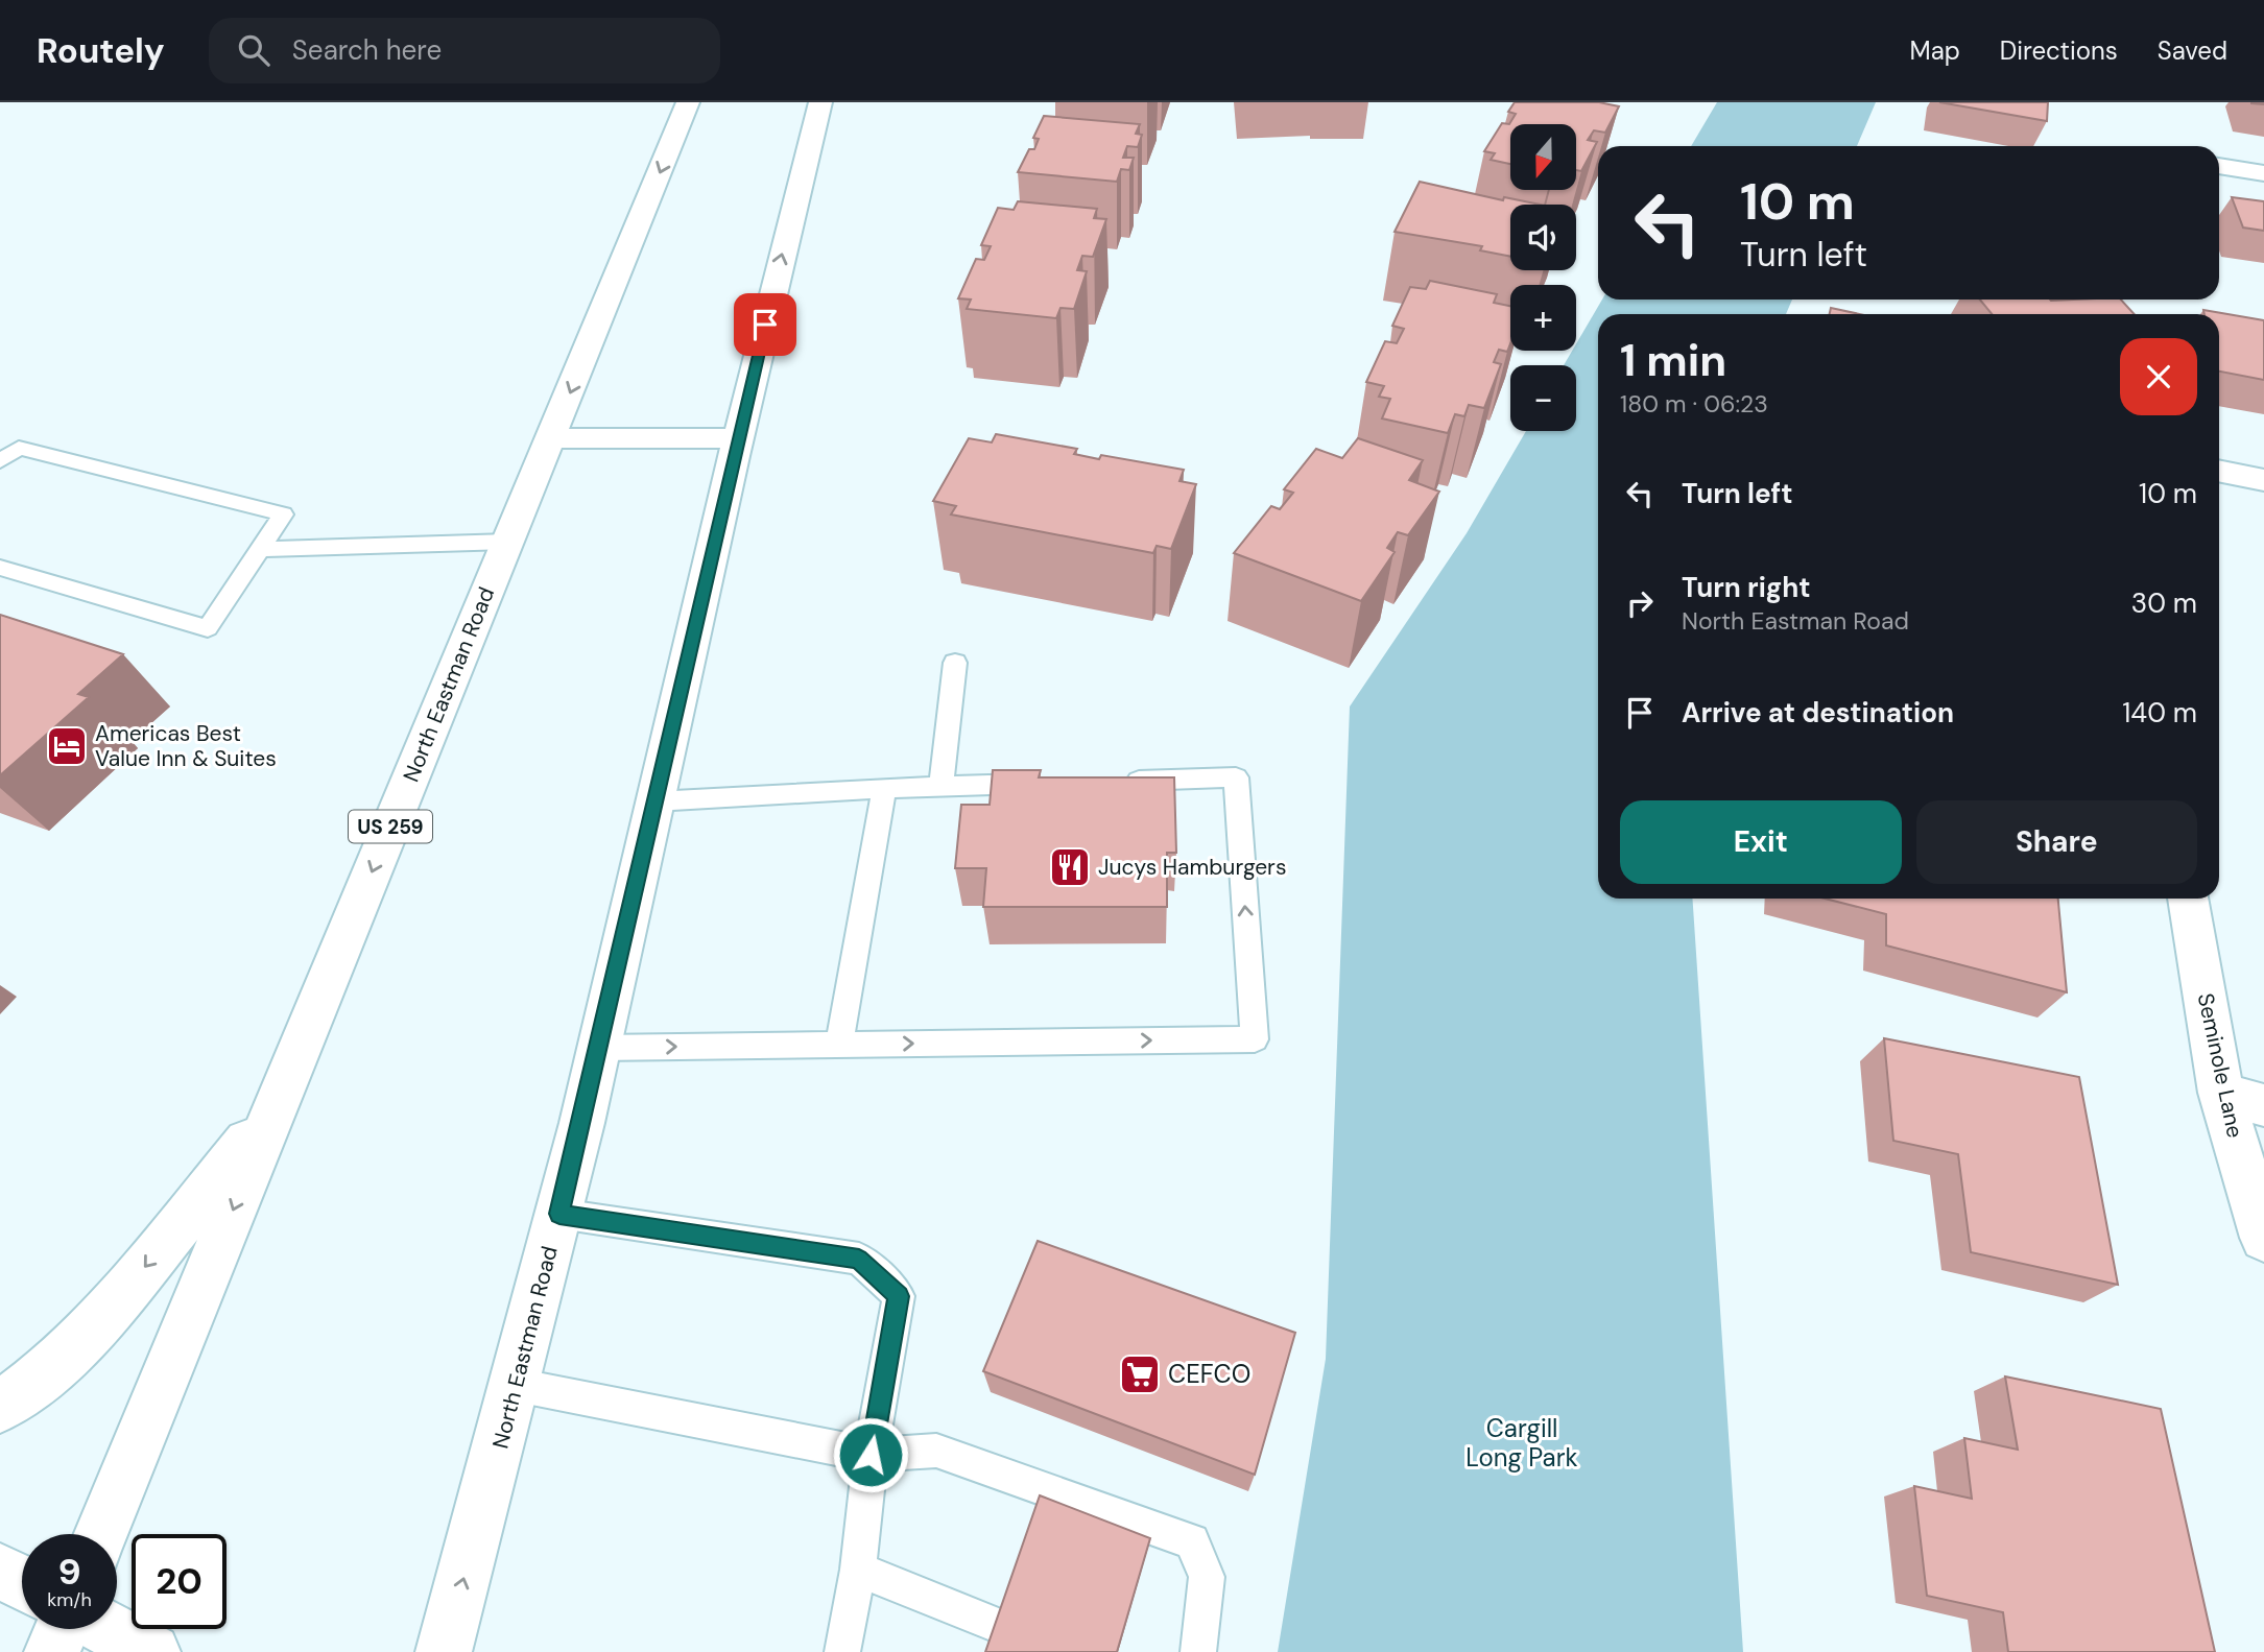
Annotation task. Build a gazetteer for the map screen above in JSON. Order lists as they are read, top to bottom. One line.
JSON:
{"streets":{"main road":["North Eastman Road","US 259","Seminole Lane"]},"parks":["Cargill Long Park"],"places":{"hotel":["Americas Best Value Inn & Suites"],"restaurant":["Jucys Hamburgers"],"supermarket":["CEFCO"]},"north":"bottom","page":{"header":"Routely","search":"Search here","nav":["Map","Directions","Saved"],"map_buttons":["+","−"],"turn":["10 m","Turn left"],"heading":["1 min","180 m · 06:23"],"list":[{"name":"Turn left","value":"10 m"},{"name":"Turn right","note":"North Eastman Road","value":"30 m"},{"name":"Arrive at destination","value":"140 m"}],"buttons":["Exit","Share"],"speed":"9 km/h","limit":"20"}}
